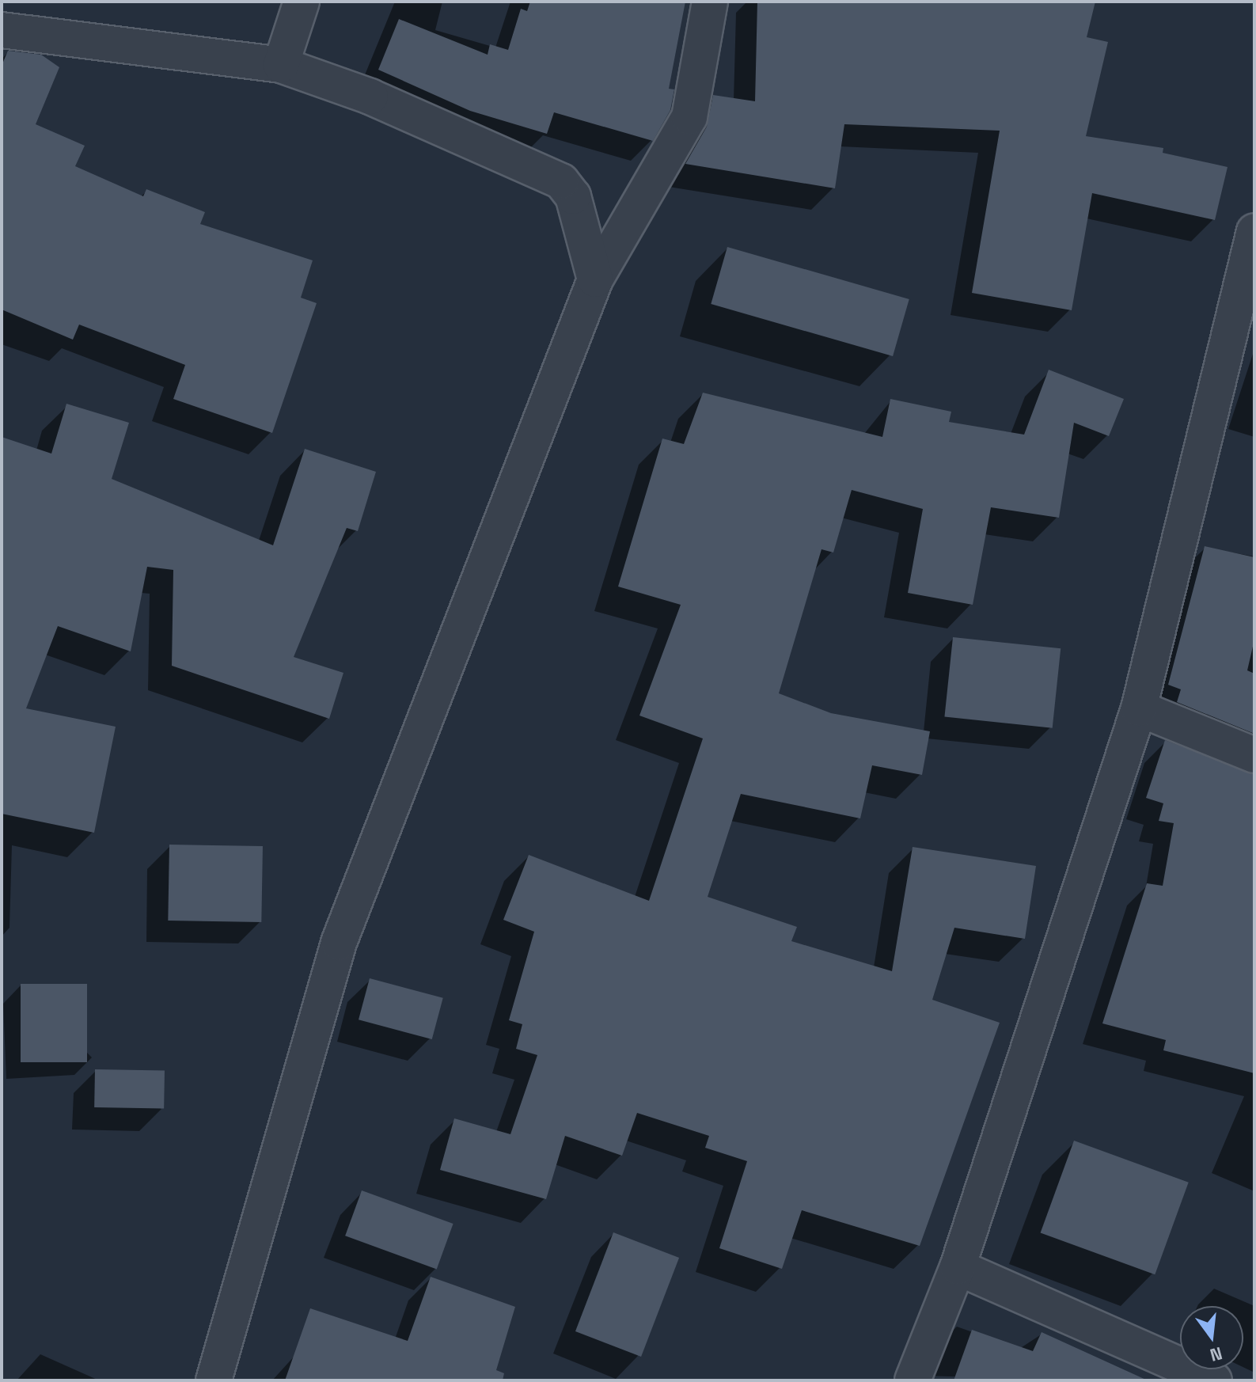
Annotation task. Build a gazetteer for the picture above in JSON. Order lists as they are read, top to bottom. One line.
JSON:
{"north":"bottom"}
